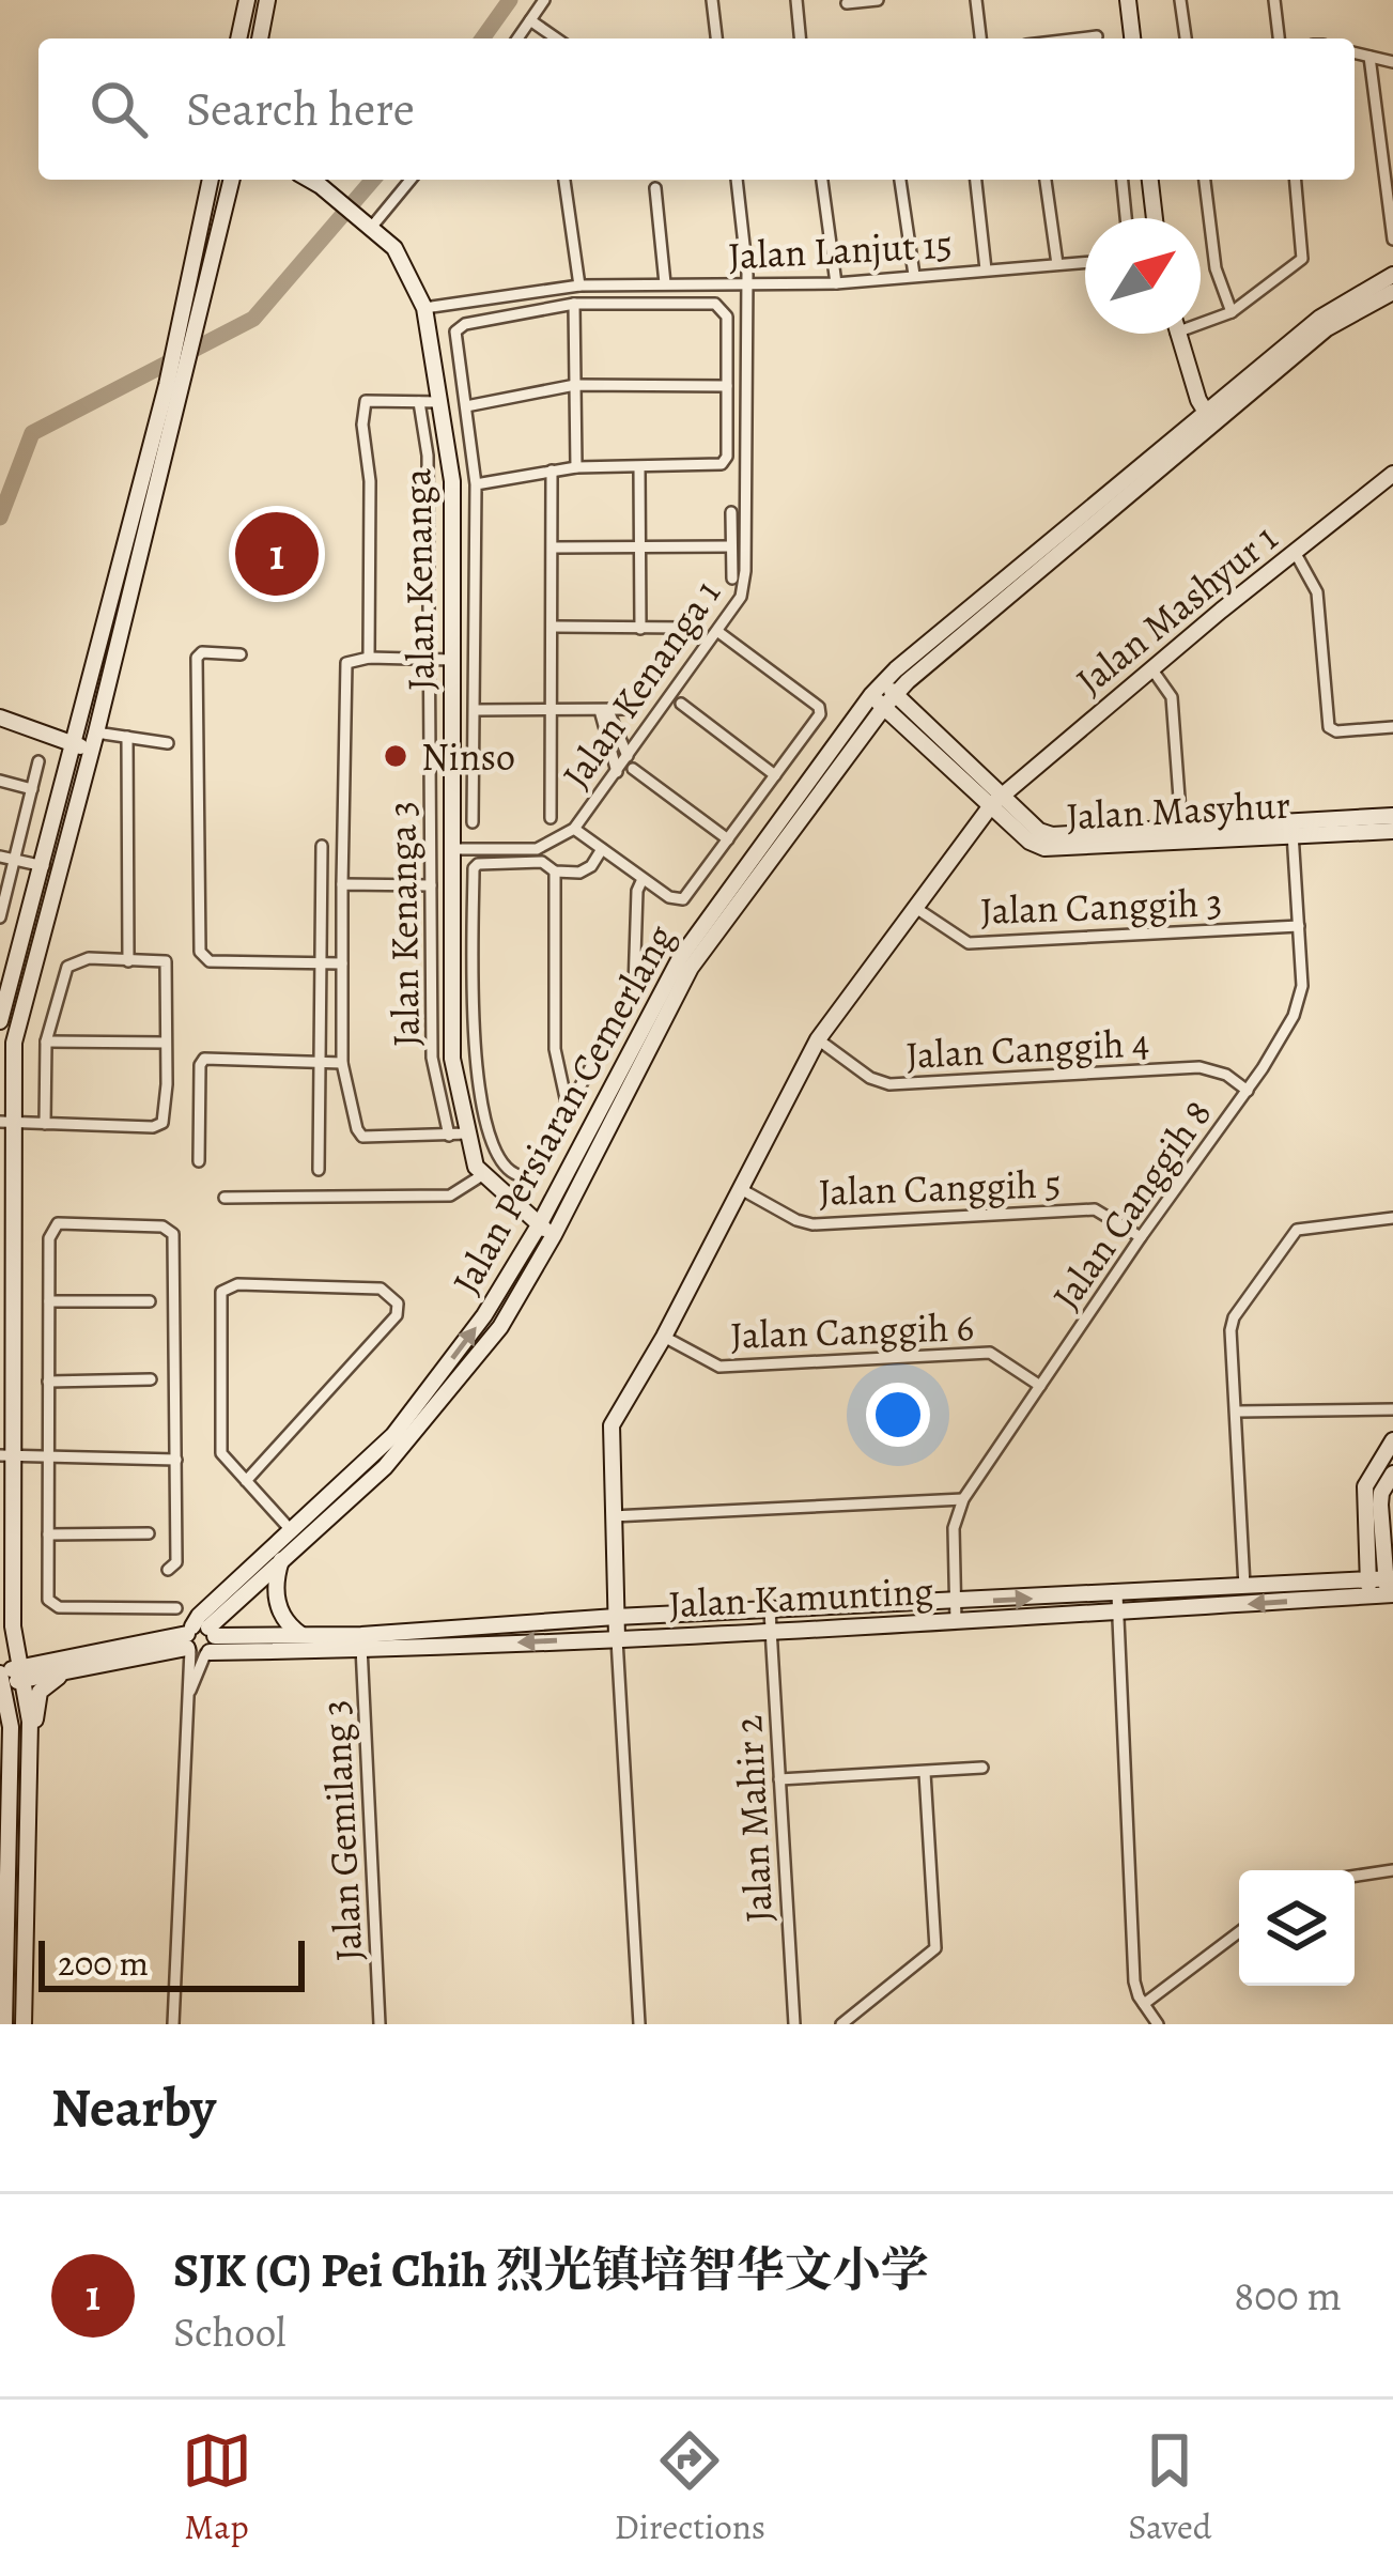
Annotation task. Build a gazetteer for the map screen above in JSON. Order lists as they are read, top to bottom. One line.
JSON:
{"streets":{"main road":["Jalan Kenanga","Jalan Mashyur 1","Jalan Masyhur","Jalan Persiaran Cemerlang","Jalan Kamunting"],"street":["Jalan Lanjut 15","Jalan Kenanga 1","Jalan Canggih 3","Jalan Kenanga 3","Jalan Canggih 4","Jalan Canggih 5","Jalan Canggih 8","Jalan Canggih 6","Jalan Mahir 2","Jalan Gemilang 3"]},"crossings":[["Jalan Lanjut 15","Jalan Kenanga"],["Jalan Lanjut 15","Jalan Kenanga 1"],["Jalan Kenanga","Jalan Kenanga 1"],["Jalan Kenanga","Jalan Persiaran Cemerlang"],["Jalan Mashyur 1","Jalan Masyhur"],["Jalan Mashyur 1","Jalan Canggih 3"],["Jalan Mashyur 1","Jalan Canggih 4"],["Jalan Mashyur 1","Jalan Canggih 5"],["Jalan Mashyur 1","Jalan Canggih 6"],["Jalan Mashyur 1","Jalan Kamunting"],["Jalan Masyhur","Jalan Persiaran Cemerlang"],["Jalan Masyhur","Jalan Canggih 8"],["Jalan Canggih 3","Jalan Canggih 8"],["Jalan Canggih 4","Jalan Canggih 8"],["Jalan Persiaran Cemerlang","Jalan Kamunting"],["Jalan Canggih 5","Jalan Canggih 8"],["Jalan Canggih 8","Jalan Canggih 6"],["Jalan Canggih 8","Jalan Kamunting"],["Jalan Kamunting","Jalan Mahir 2"],["Jalan Kamunting","Jalan Gemilang 3"]],"places":["Ninso"],"scale_bar":"200 m","north":"top right","page":{"search":"Search here","pins":"1","scale":"200 m","heading":"Nearby","list":[{"mark":"1","name":"SJK (C) Pei Chih 烈光镇培智华文小学","note":"School","value":"800 m"}],"nav":["Map","Directions","Saved"]}}
